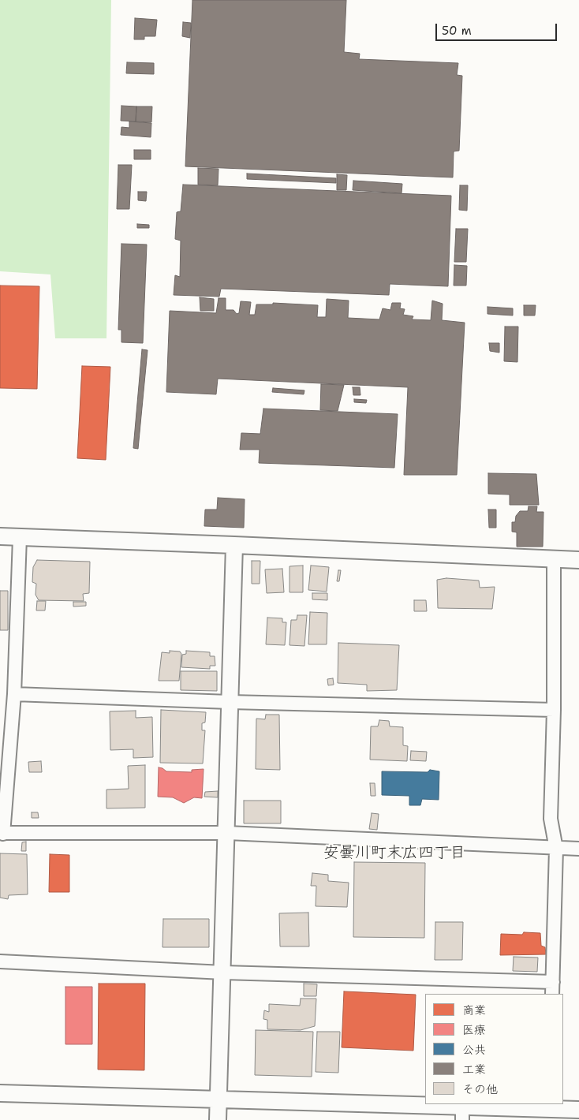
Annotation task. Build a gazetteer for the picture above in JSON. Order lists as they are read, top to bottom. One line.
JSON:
{"districts":["安曇川町末広四丁目"],"legend":["商業","医療","公共","工業","その他"],"scale_bar":"50 m"}
